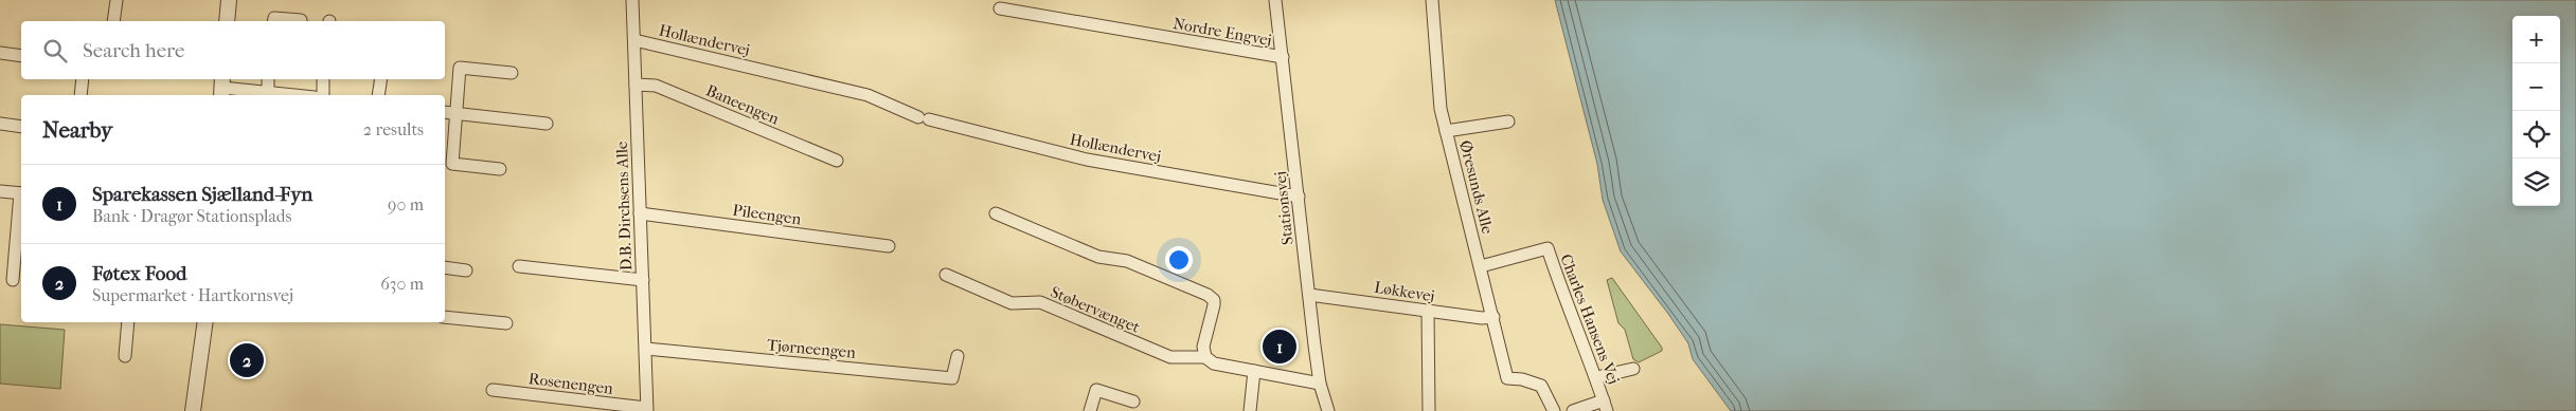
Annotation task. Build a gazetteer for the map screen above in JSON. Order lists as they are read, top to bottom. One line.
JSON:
{"streets":{"street":["Nordre Engvej","Hollændervej","Baneengen","Øresunds Alle","D.B. Dirchsens Alle","Stationsvej","Pileengen","Løkkevej","Støbervænget","Charles Hansens Vej","Tjørneengen","Rosenengen"]},"crossings":[["Nordre Engvej","Stationsvej"],["Hollændervej","D.B. Dirchsens Alle"],["Hollændervej","Stationsvej"],["Baneengen","D.B. Dirchsens Alle"],["Øresunds Alle","Løkkevej"],["Øresunds Alle","Charles Hansens Vej"],["D.B. Dirchsens Alle","Pileengen"],["D.B. Dirchsens Alle","Tjørneengen"],["D.B. Dirchsens Alle","Rosenengen"],["Stationsvej","Løkkevej"]],"page":{"map_buttons":["+","−"],"search":"Search here","heading":["Nearby","2 results"],"list":[{"mark":"1","name":"Sparekassen Sjælland-Fyn","note":"Bank · Dragør Stationsplads","value":"90 m"},{"mark":"2","name":"Føtex Food","note":"Supermarket · Hartkornsvej","value":"630 m"}],"pins":["1","2"]}}
